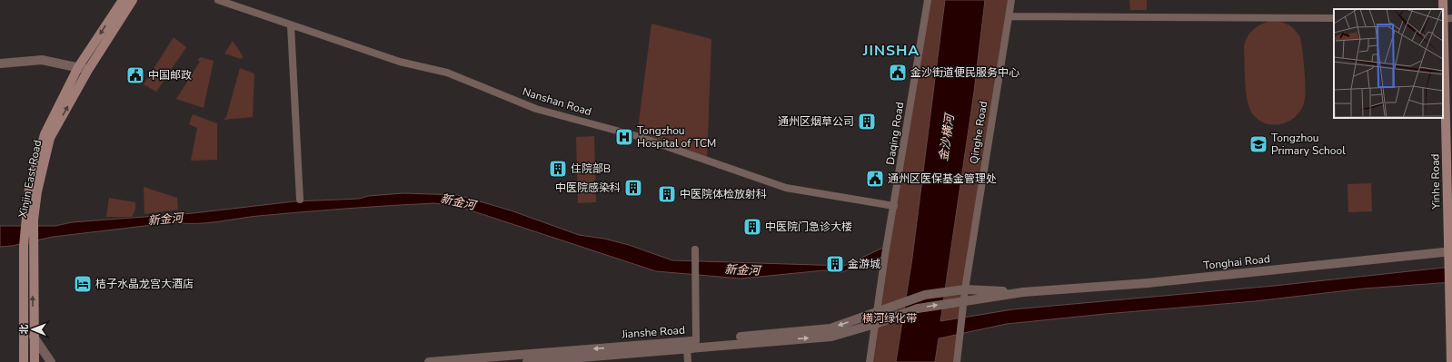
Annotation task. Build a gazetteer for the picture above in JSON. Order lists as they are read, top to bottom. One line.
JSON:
{"streets":{"main road":["Xinjin East Road","Yinhe Road"],"street":["Nanshan Road","Qinghe Road","Daqing Road","Tonghai Road","Jianshe Road"]},"crossings":[["Nanshan Road","Daqing Road"],["Qinghe Road","Tonghai Road"],["Qinghe Road","Jianshe Road"],["Daqing Road","Jianshe Road"],["Yinhe Road","Tonghai Road"],["Tonghai Road","Jianshe Road"]],"districts":["JINSHA"],"water":["金沙横河","新金河"],"parks":["横河绿化带"],"places":{"public building":["金沙街道便民服务中心","中国邮政","通州区医保基金管理处"],"building":["通州区烟草公司","住院部B","中医院感染科","中医院体检放射科","中医院门急诊大楼","金游城"],"hospital":["Tongzhou Hospital of TCM"],"school or university":["Tongzhou Primary School"],"hotel":["桔子水晶龙宫大酒店"]},"north":"left"}
